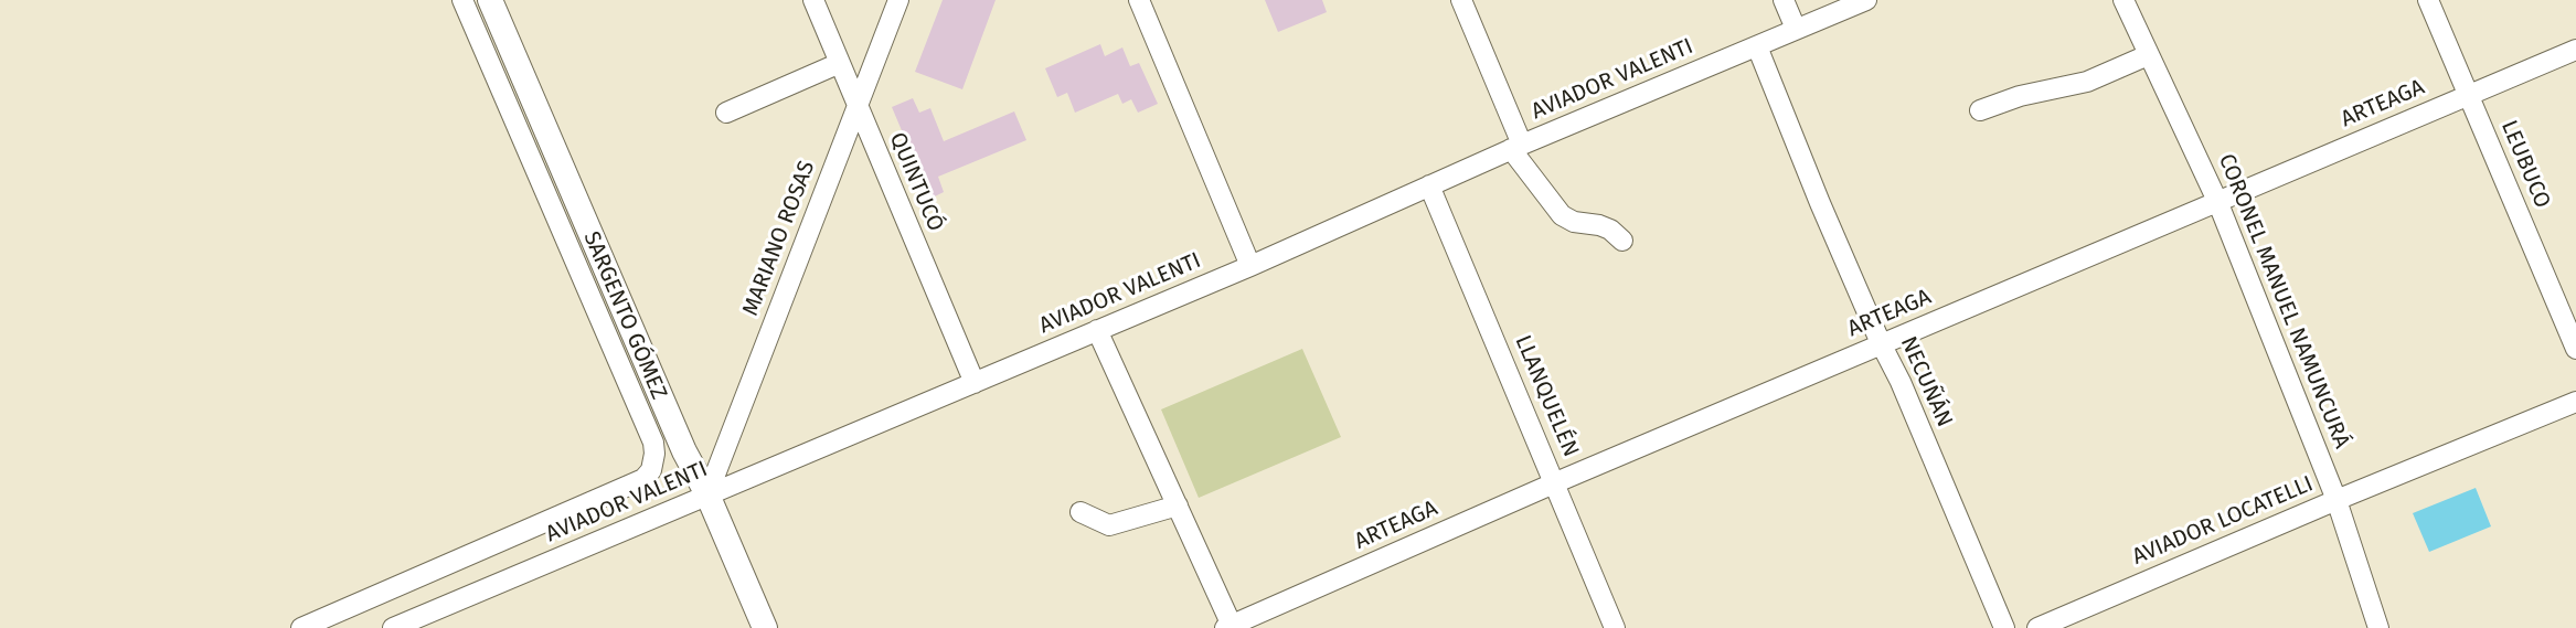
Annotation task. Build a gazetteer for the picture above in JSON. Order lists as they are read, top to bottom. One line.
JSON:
{"streets":{"main road":["SARGENTO GÓMEZ"],"street":["AVIADOR VALENTI","ARTEAGA","LEUBUCO","QUINTUCÓ","MARIANO ROSAS","CORONEL MANUEL NAMUNCURÁ","NECUÑÁN","LLANQUELÉN","AVIADOR LOCATELLI"]},"crossings":[["AVIADOR VALENTI","QUINTUCÓ"],["AVIADOR VALENTI","MARIANO ROSAS"],["AVIADOR VALENTI","SARGENTO GÓMEZ"],["AVIADOR VALENTI","NECUÑÁN"],["AVIADOR VALENTI","LLANQUELÉN"],["ARTEAGA","LEUBUCO"],["ARTEAGA","CORONEL MANUEL NAMUNCURÁ"],["ARTEAGA","NECUÑÁN"],["ARTEAGA","LLANQUELÉN"],["QUINTUCÓ","MARIANO ROSAS"],["MARIANO ROSAS","SARGENTO GÓMEZ"],["CORONEL MANUEL NAMUNCURÁ","AVIADOR LOCATELLI"]]}
